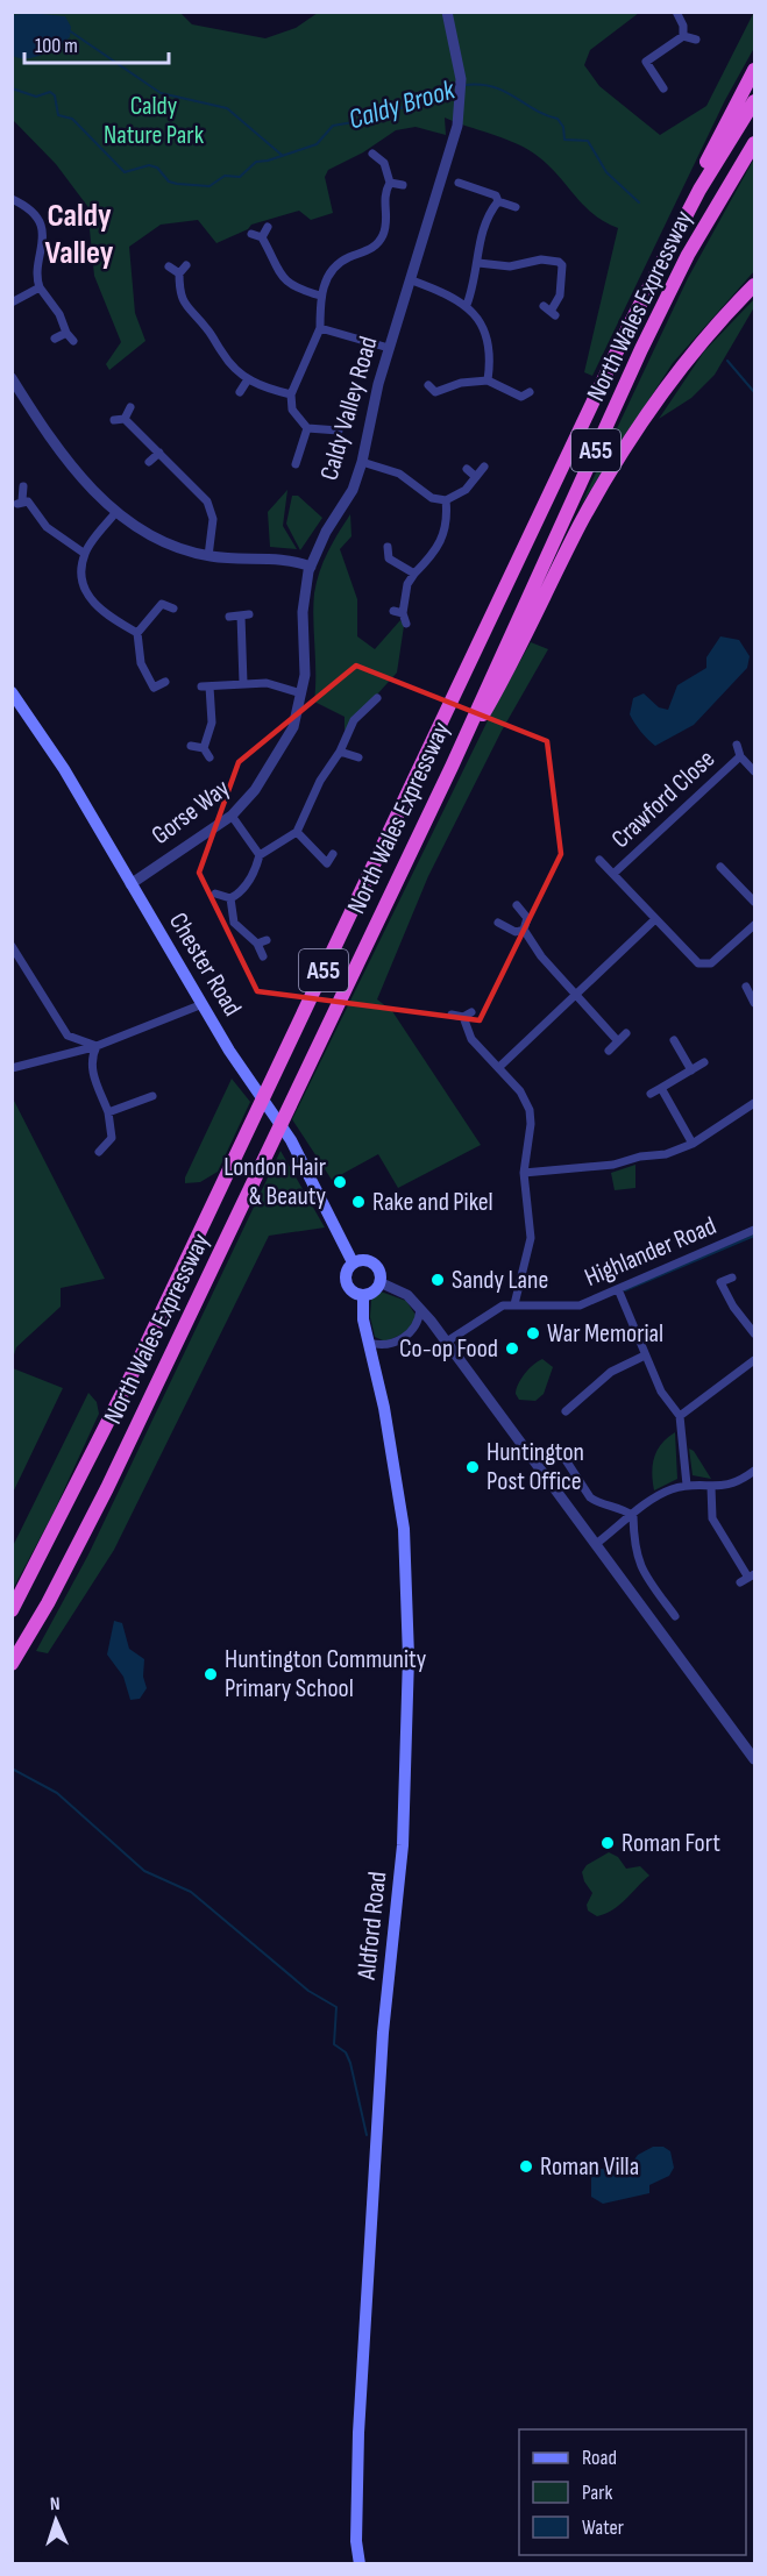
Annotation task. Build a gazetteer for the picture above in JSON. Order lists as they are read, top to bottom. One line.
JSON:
{"streets":{"highway":["North Wales Expressway","A55"],"main road":["Chester Road","Aldford Road"],"street":["Caldy Valley Road","Crawford Close","Gorse Way","Highlander Road"]},"crossings":[["Caldy Valley Road","Gorse Way"],["Gorse Way","Chester Road"],["Chester Road","Aldford Road"]],"districts":["Caldy Valley"],"water":["Caldy Brook"],"parks":["Caldy Nature Park"],"places":["London Hair & Beauty","Rake and Pikel","Sandy Lane","War Memorial","Co-op Food","Huntington Post Office","Huntington Community Primary School","Roman Fort","Roman Villa"],"legend":["Road","Park","Water"],"scale_bar":"100 m","north":"top"}
